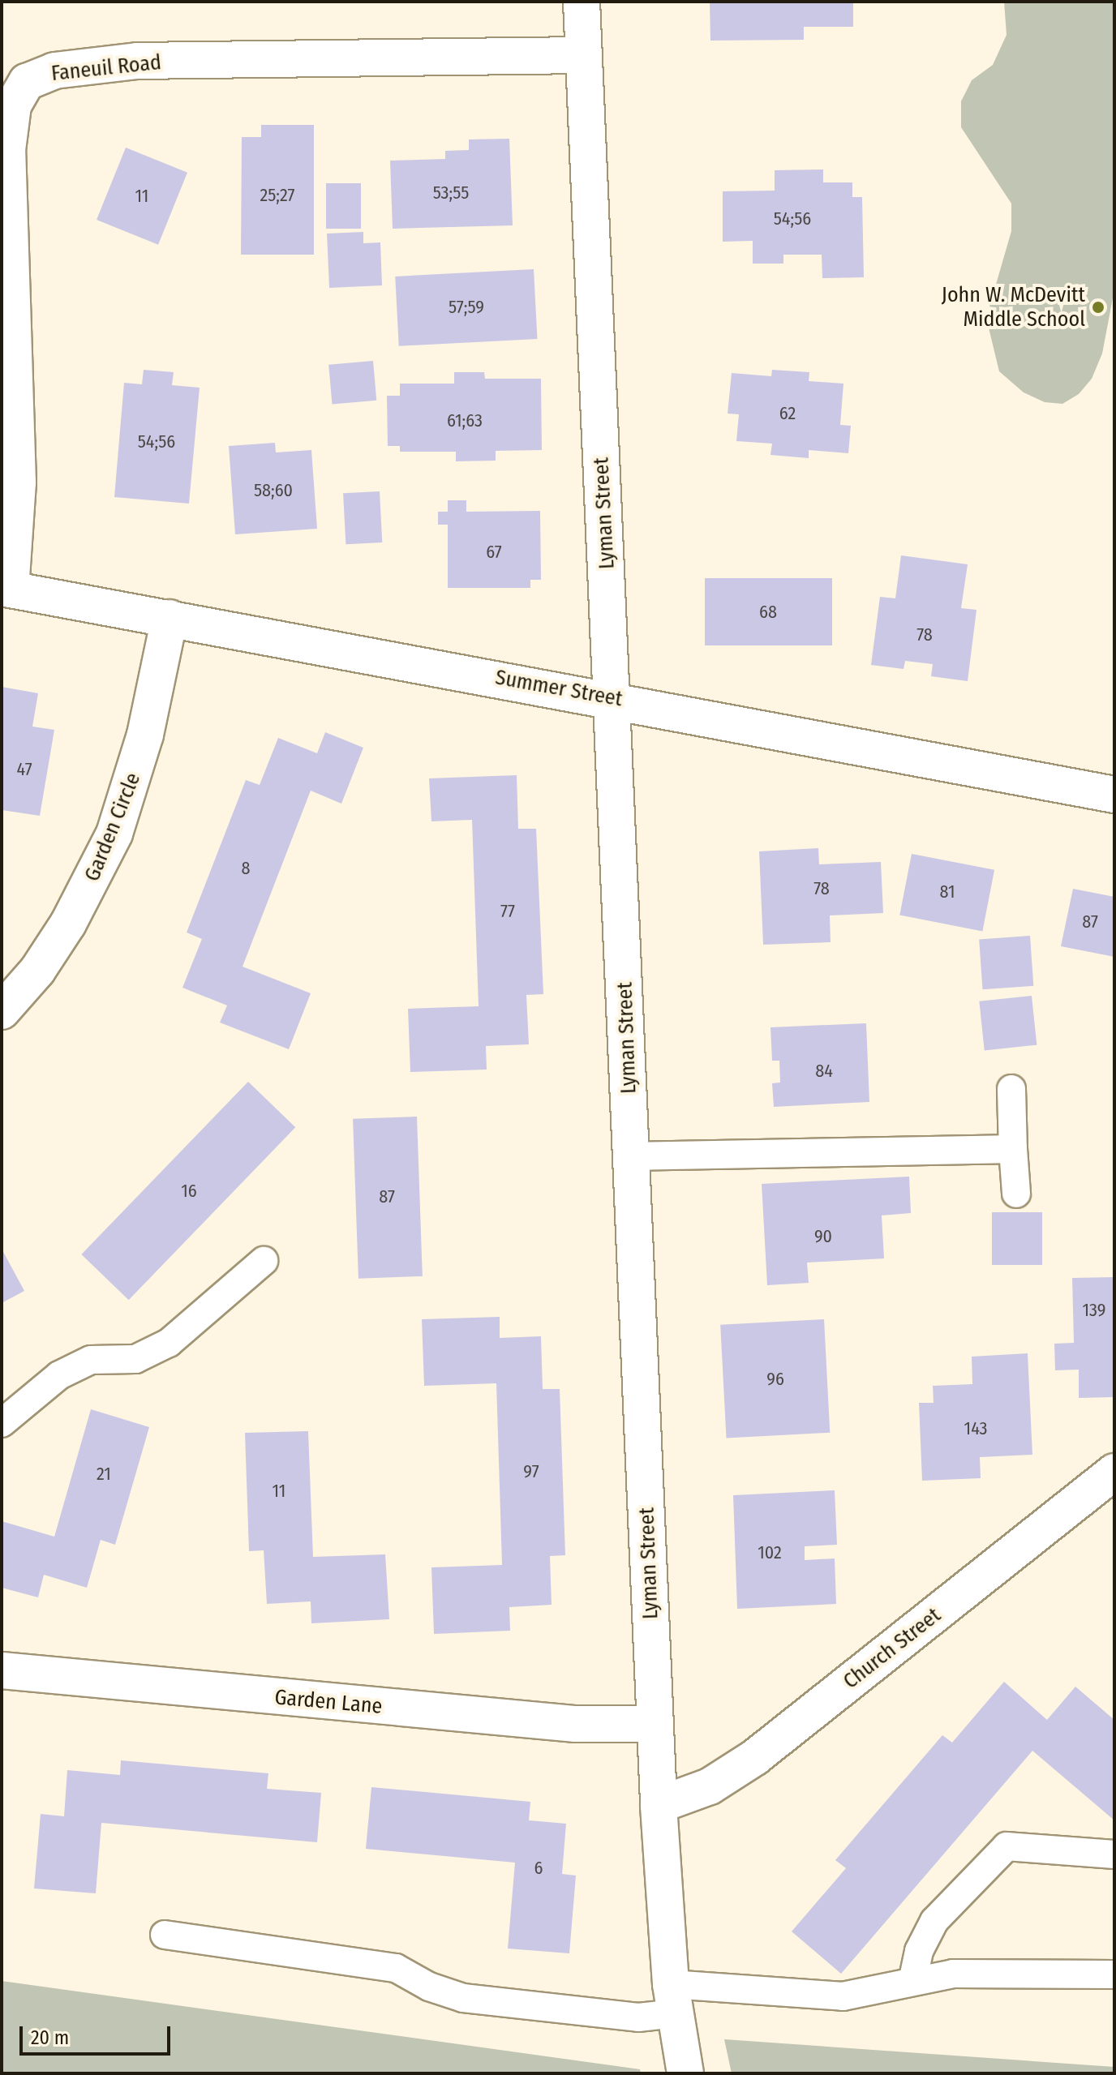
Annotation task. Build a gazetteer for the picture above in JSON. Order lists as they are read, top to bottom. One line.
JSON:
{"streets":{"street":["Faneuil Road","Lyman Street","Summer Street","Garden Circle","Church Street","Garden Lane"]},"crossings":[["Faneuil Road","Lyman Street"],["Faneuil Road","Summer Street"],["Lyman Street","Summer Street"],["Lyman Street","Church Street"],["Lyman Street","Garden Lane"],["Summer Street","Garden Circle"]],"places":["John W. McDevitt Middle School"],"house_numbers":["53;55","25;27","11","54;56","57;59","62","61;63","54;56","58;60","67","68","78","47","8","78","81","77","87","84","16","87","90","139","96","143","97","21","11","102","6"],"scale_bar":"20 m"}
